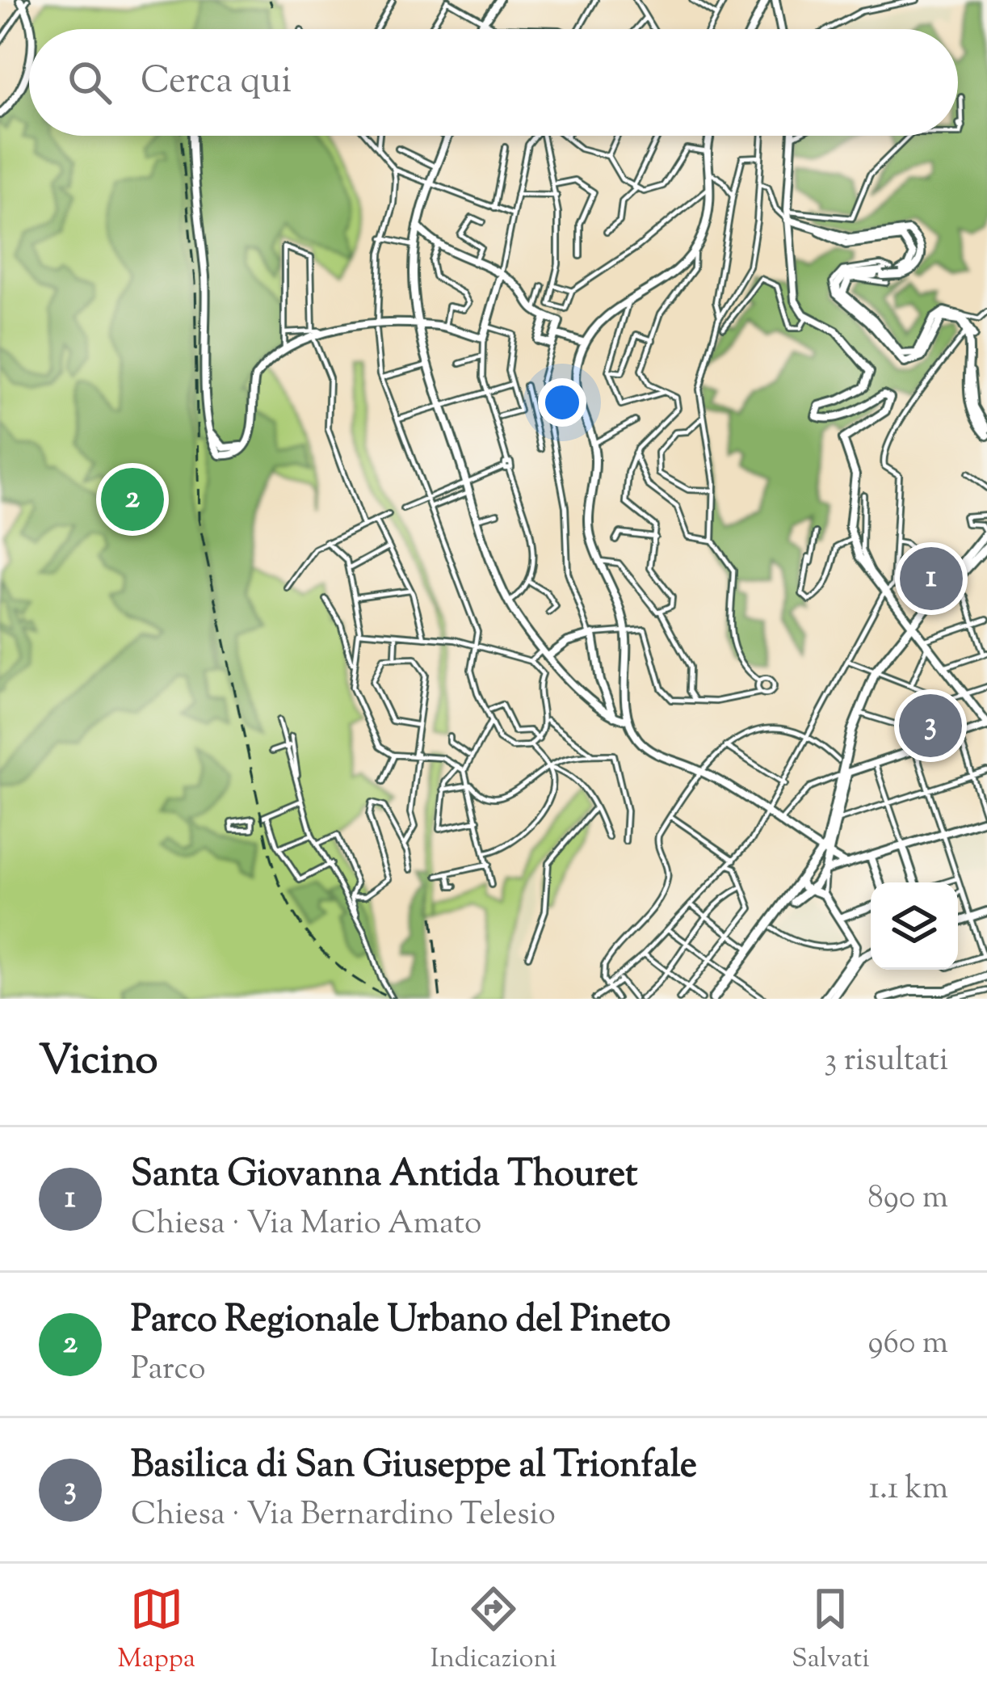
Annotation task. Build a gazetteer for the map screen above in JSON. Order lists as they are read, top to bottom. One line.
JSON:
{"page":{"search":"Cerca qui","pins":["2","1","3"],"heading":["Vicino","3 risultati"],"list":[{"mark":"1","name":"Santa Giovanna Antida Thouret","note":"Chiesa · Via Mario Amato","value":"890 m"},{"mark":"2","name":"Parco Regionale Urbano del Pineto","note":"Parco","value":"960 m"},{"mark":"3","name":"Basilica di San Giuseppe al Trionfale","note":"Chiesa · Via Bernardino Telesio","value":"1.1 km"}],"nav":["Mappa","Indicazioni","Salvati"]}}
